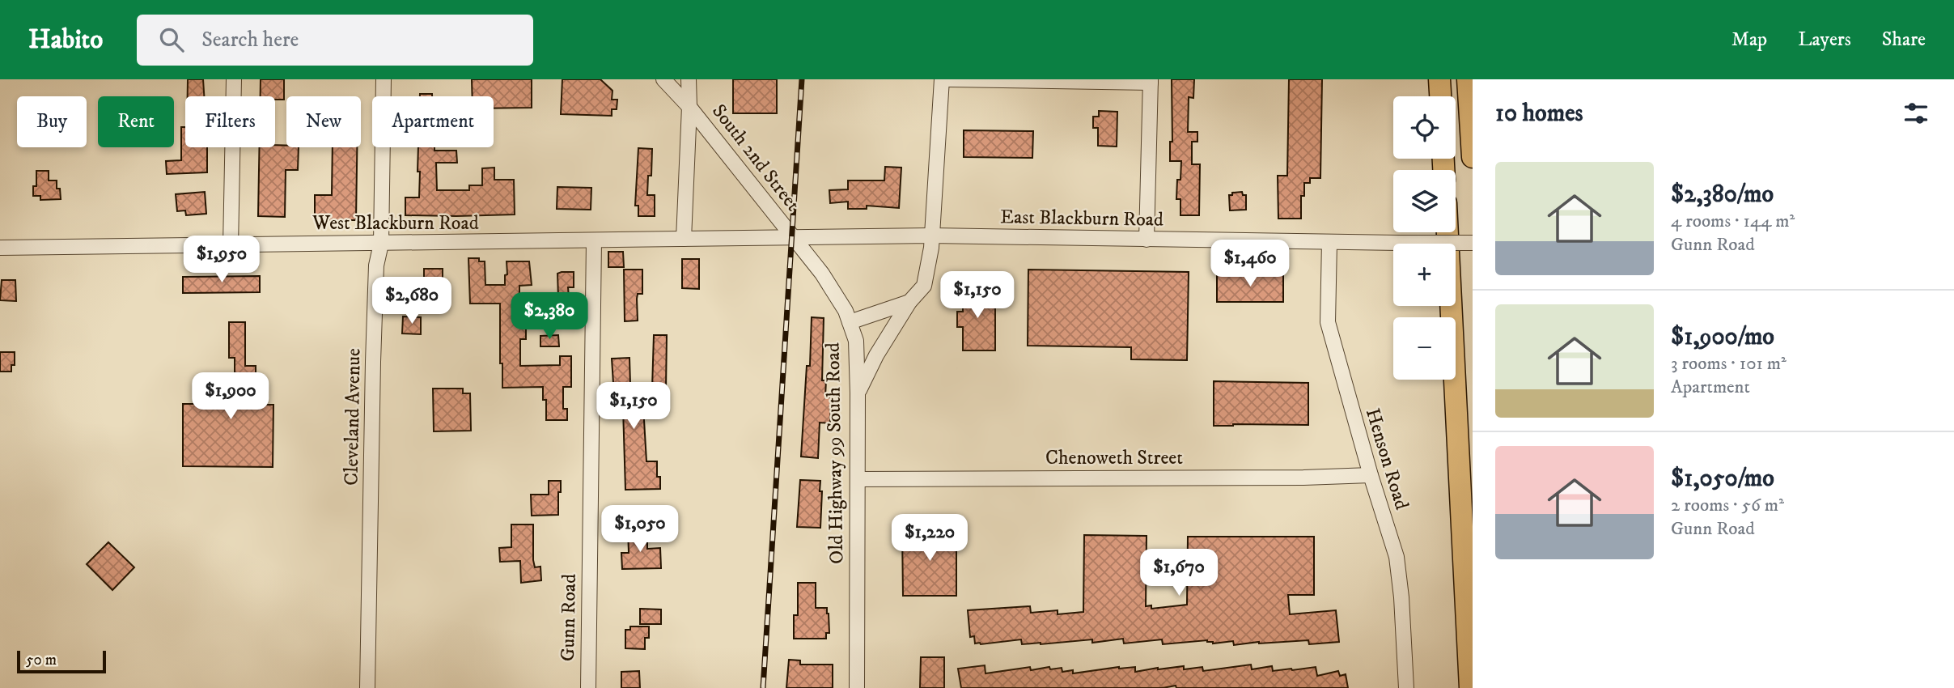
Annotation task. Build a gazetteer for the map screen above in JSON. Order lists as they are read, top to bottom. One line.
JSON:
{"streets":{"street":["South 2nd Street","East Blackburn Road","West Blackburn Road","Cleveland Avenue","Old Highway 99 South Road","Chenoweth Street","Henson Road","Gunn Road"]},"crossings":[["South 2nd Street","East Blackburn Road"],["South 2nd Street","West Blackburn Road"],["South 2nd Street","Old Highway 99 South Road"],["East Blackburn Road","West Blackburn Road"],["East Blackburn Road","Old Highway 99 South Road"],["East Blackburn Road","Henson Road"],["West Blackburn Road","Cleveland Avenue"],["West Blackburn Road","Old Highway 99 South Road"],["West Blackburn Road","Gunn Road"],["Old Highway 99 South Road","Chenoweth Street"],["Chenoweth Street","Henson Road"]],"scale_bar":"50 m","page":{"header":"Habito","search":"Search here","nav":["Map","Layers","Share"],"heading":"10 homes","map_buttons":["+","−"],"chip":["Buy","Rent","Filters","New","Apartment"],"list":[{"name":"$2,380/mo","note":"4 rooms · 144 m² · Gunn Road"},{"name":"$1,900/mo","note":"3 rooms · 101 m² · Apartment"},{"name":"$1,050/mo","note":"2 rooms · 56 m² · Gunn Road"}],"price":["$1,950","$1,460","$1,150","$2,680","$2,380","$1,900","$1,150","$1,050","$1,220","$1,670"],"scale":"50 m"}}
